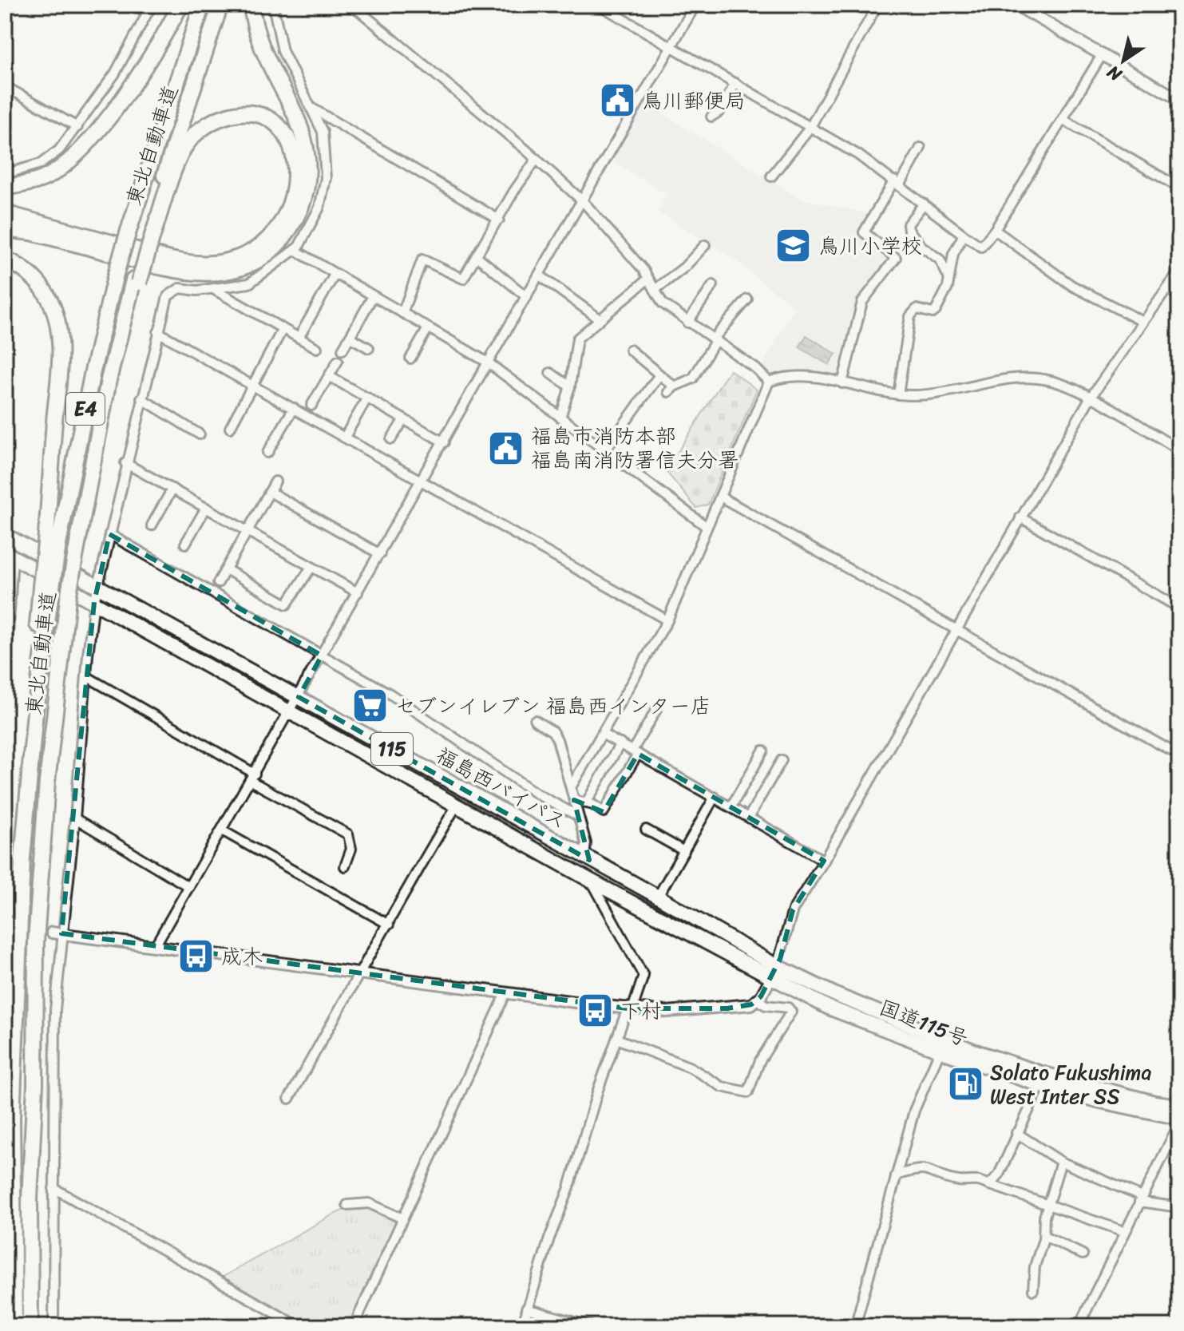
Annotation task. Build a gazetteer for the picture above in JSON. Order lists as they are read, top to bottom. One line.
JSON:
{"streets":{"highway":["東北自動車道","E4","115","福島西バイパス","国道115号"]},"crossings":[["福島西バイパス","国道115号"]],"places":{"public building":["鳥川郵便局","福島市消防本部 福島南消防署信夫分署"],"school or university":["鳥川小学校"],"supermarket":["セブンイレブン 福島西インター店"],"bus stop":["成木","下村"],"fuel station":["Solato Fukushima West Inter SS"]},"north":"bottom left"}
